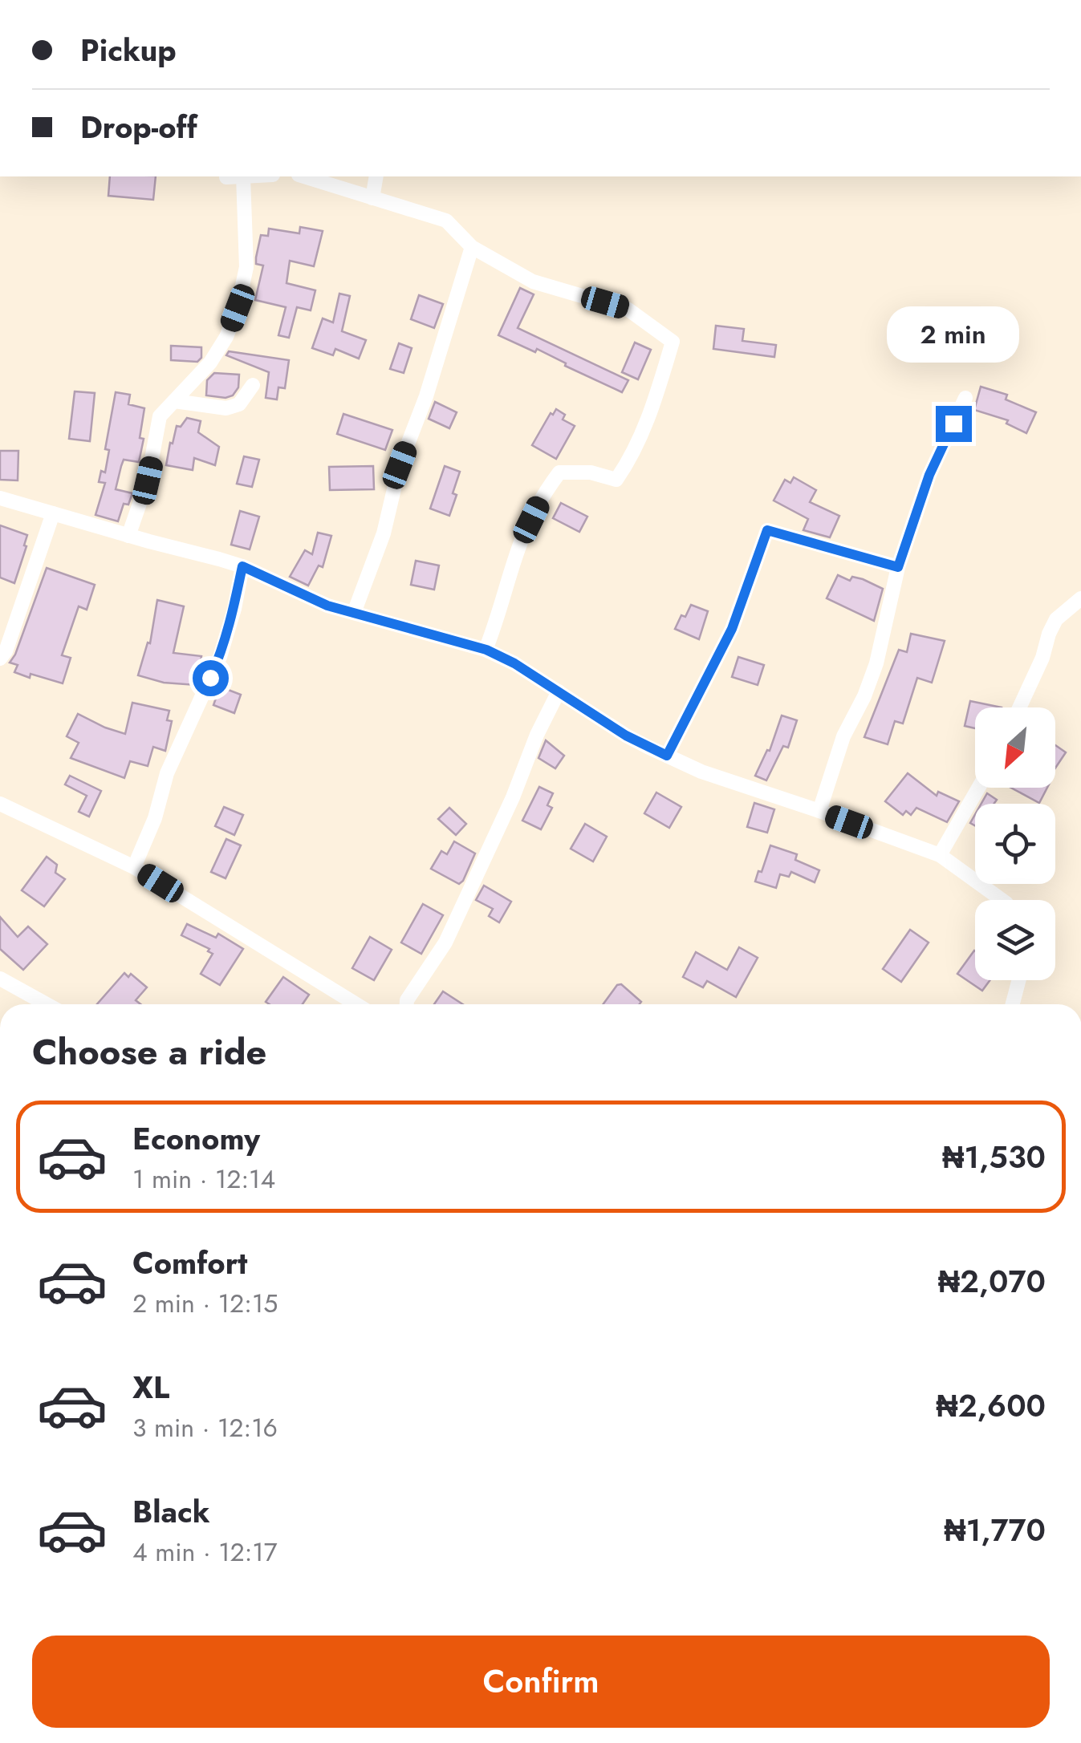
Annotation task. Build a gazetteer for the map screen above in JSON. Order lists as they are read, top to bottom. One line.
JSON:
{"north":"bottom left","page":{"banner":["Pickup","Drop-off"],"bubble":"2 min","heading":"Choose a ride","list":[{"name":"Economy","note":"1 min · 12:14","value":"₦1,530"},{"name":"Comfort","note":"2 min · 12:15","value":"₦2,070"},{"name":"XL","note":"3 min · 12:16","value":"₦2,600"},{"name":"Black","note":"4 min · 12:17","value":"₦1,770"}],"buttons":"Confirm"}}
